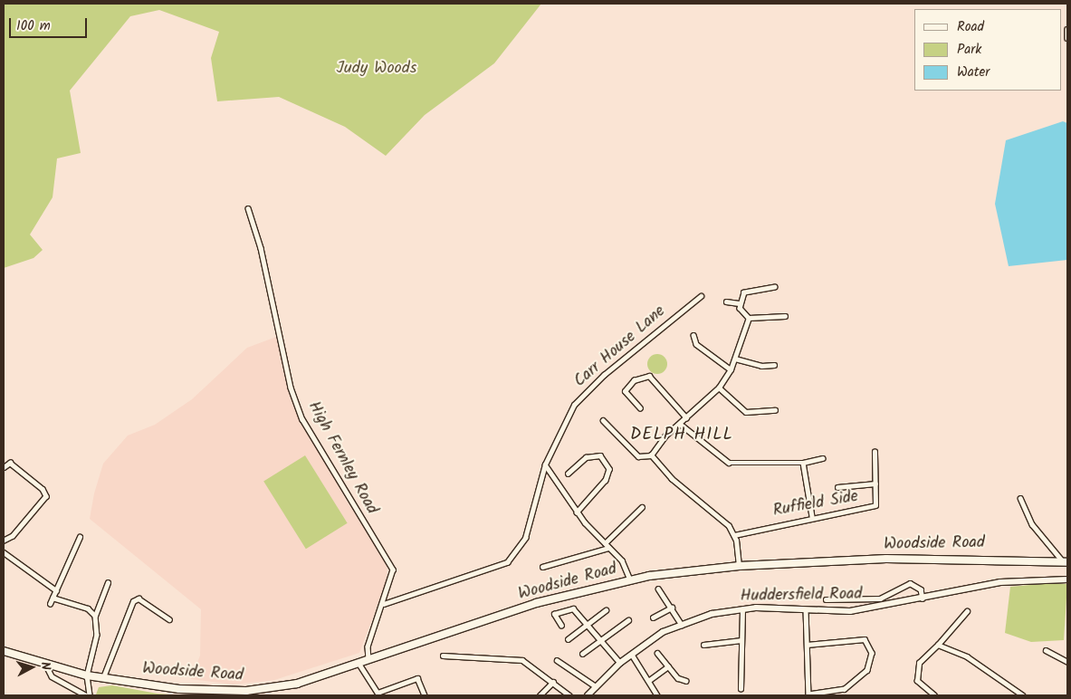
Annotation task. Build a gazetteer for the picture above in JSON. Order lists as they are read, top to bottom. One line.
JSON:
{"streets":{"main road":["Woodside Road","Huddersfield Road"],"street":["Carr House Lane","High Fernley Road","Ruffield Side"]},"crossings":[["Carr House Lane","High Fernley Road"],["High Fernley Road","Woodside Road"]],"districts":["DELPH HILL"],"parks":["Judy Woods"],"legend":["Road","Park","Water"],"scale_bar":"100 m","north":"right"}
